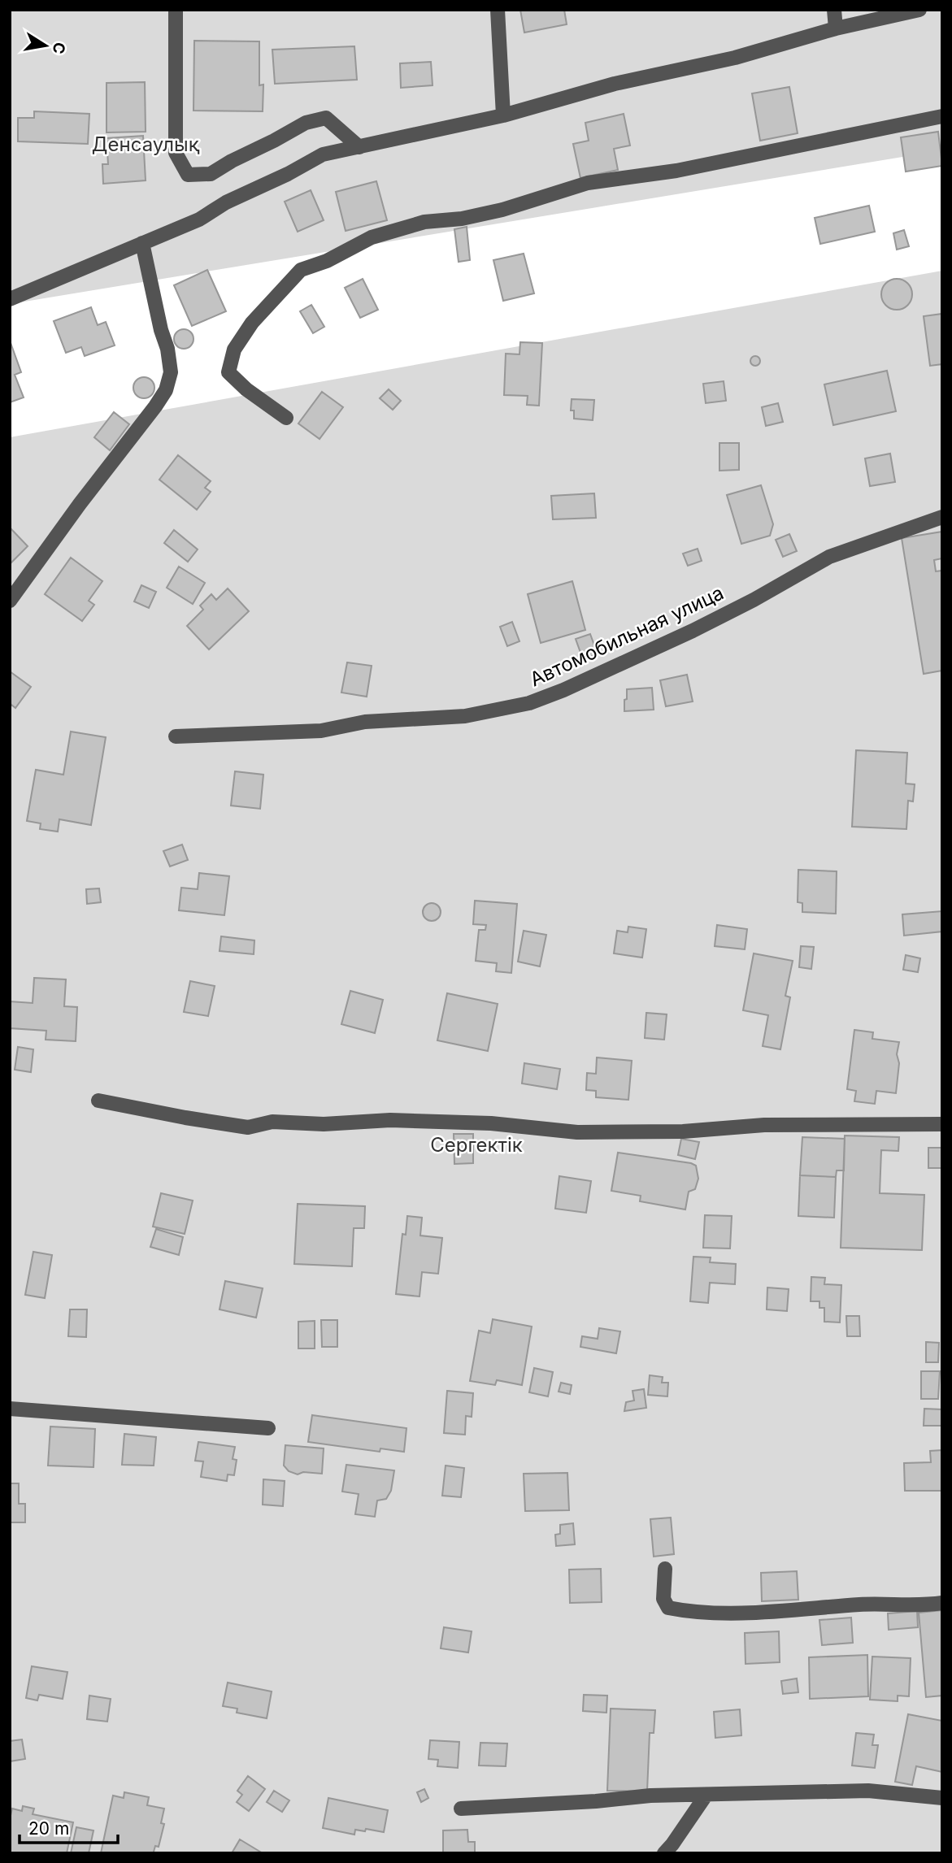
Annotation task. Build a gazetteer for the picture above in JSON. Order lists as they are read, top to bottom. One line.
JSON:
{"streets":{"street":["Автомобильная улица"]},"parks":["Денсаулық","Сергектік"],"scale_bar":"20 m","north":"right"}
